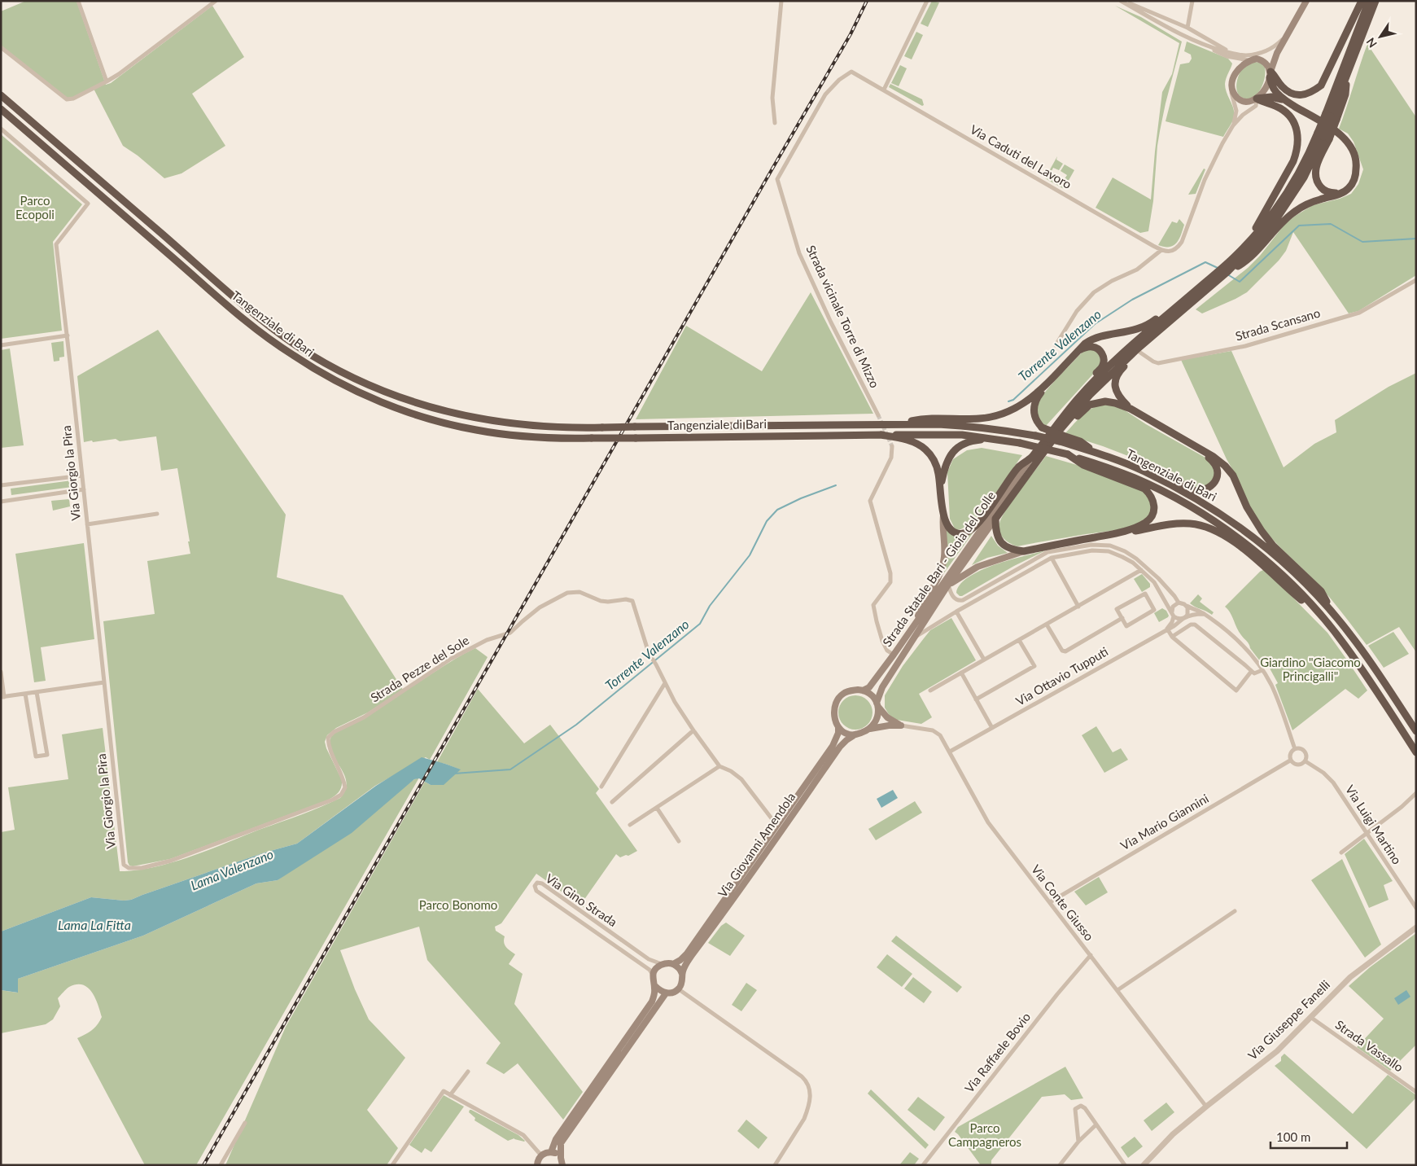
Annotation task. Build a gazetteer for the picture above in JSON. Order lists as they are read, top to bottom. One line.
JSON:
{"streets":{"highway":["Tangenziale di Bari"],"main road":["Strada Statale Bari - Gioia del Colle","Via Giovanni Amendola"],"street":["Via Caduti del Lavoro","Strada vicinale Torre di Mizzo","Strada Scansano","Via Giorgio la Pira","Strada Pezze del Sole","Via Ottavio Tupputi","Via Mario Giannini","Via Luigi Martino","Via Gino Strada","Via Conte Giusso","Via Giuseppe Fanelli","Strada Vassallo","Via Raffaele Bovio"]},"crossings":[["Via Caduti del Lavoro","Strada vicinale Torre di Mizzo"],["Via Giorgio la Pira","Strada Pezze del Sole"],["Strada Statale Bari - Gioia del Colle","Via Giovanni Amendola"],["Strada Pezze del Sole","Via Giovanni Amendola"],["Via Ottavio Tupputi","Via Conte Giusso"],["Via Mario Giannini","Via Luigi Martino"],["Via Mario Giannini","Via Conte Giusso"],["Via Giovanni Amendola","Via Gino Strada"],["Via Giovanni Amendola","Via Conte Giusso"],["Via Conte Giusso","Via Giuseppe Fanelli"],["Via Conte Giusso","Via Raffaele Bovio"],["Via Giuseppe Fanelli","Strada Vassallo"]],"water":["Torrente Valenzano","Lama Valenzano","Lama La Fitta"],"parks":["Parco Ecopoli","Giardino \"Giacomo Princigalli\"","Parco Bonomo","Parco Campagneros"],"scale_bar":"100 m","north":"bottom left"}
